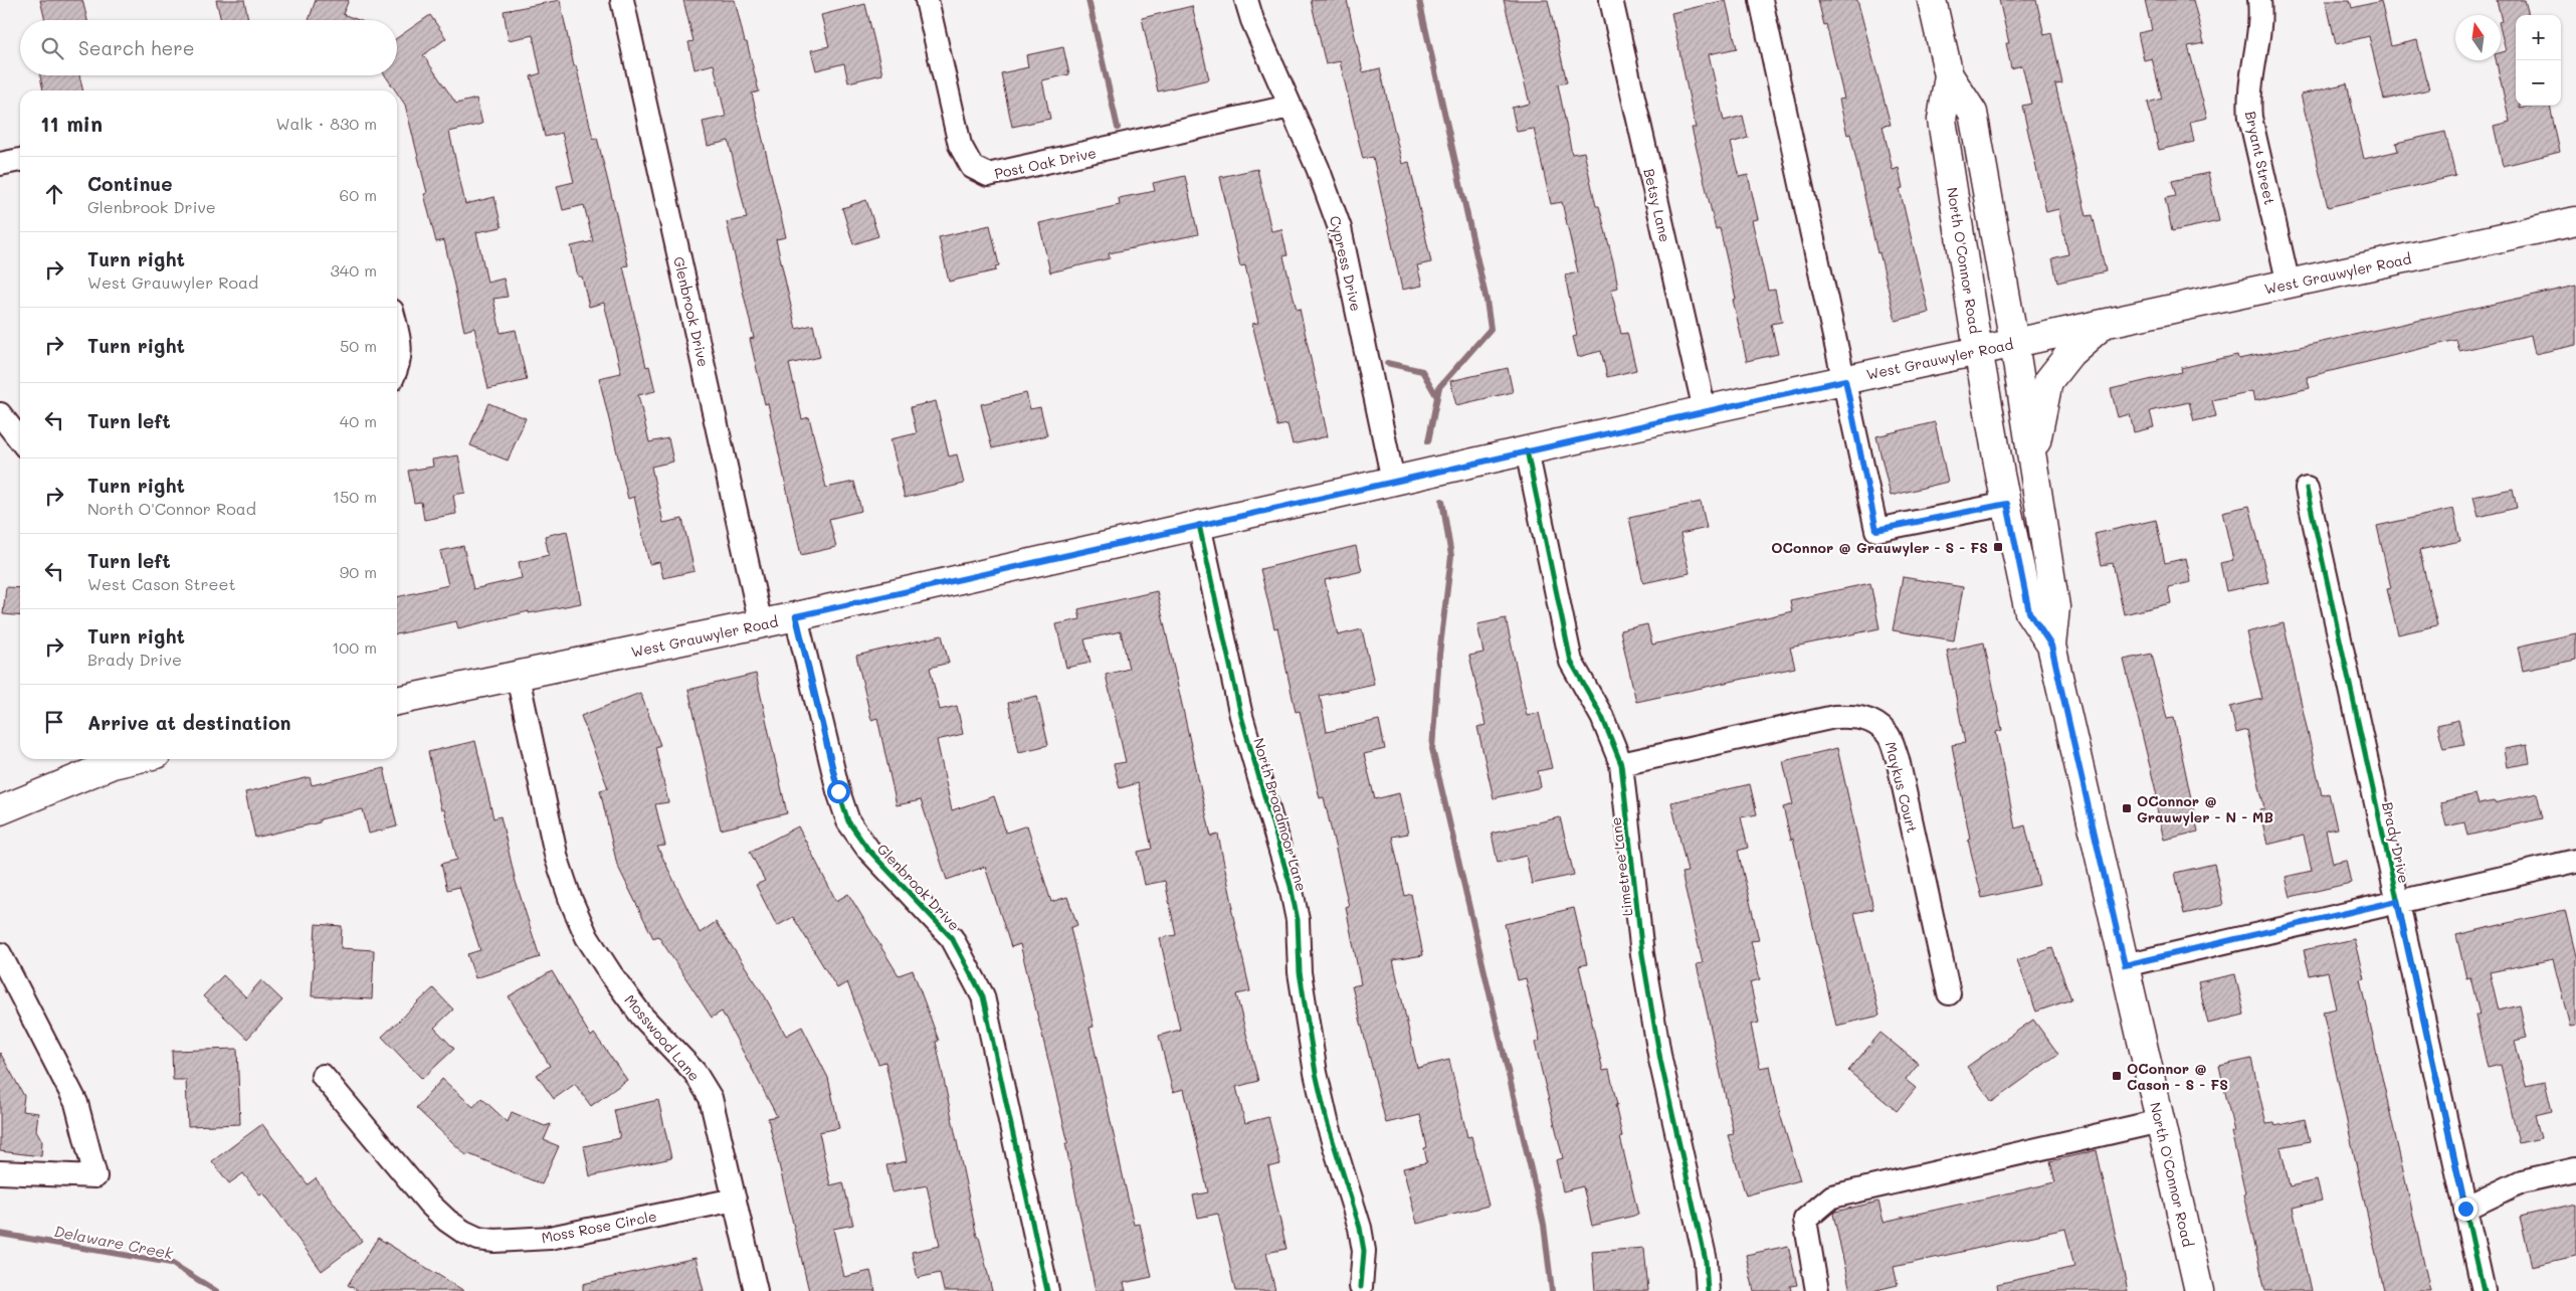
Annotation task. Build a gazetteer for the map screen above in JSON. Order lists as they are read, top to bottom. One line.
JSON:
{"streets":{"main road":["North O'Connor Road","West Grauwyler Road"],"street":["Bryant Street","Post Oak Drive","Betsy Lane","Cypress Drive","Glenbrook Drive","Maykus Court","North Broadmoor Lane","Brady Drive","Limetree Lane","Mosswood Lane","Moss Rose Circle"]},"crossings":[["Bryant Street","West Grauwyler Road"],["Post Oak Drive","Cypress Drive"],["Betsy Lane","West Grauwyler Road"],["North O'Connor Road","West Grauwyler Road"],["Cypress Drive","West Grauwyler Road"],["West Grauwyler Road","Glenbrook Drive"],["West Grauwyler Road","North Broadmoor Lane"],["West Grauwyler Road","Limetree Lane"],["West Grauwyler Road","Mosswood Lane"],["Maykus Court","Limetree Lane"],["Mosswood Lane","Moss Rose Circle"]],"water":["Delaware Creek"],"places":{"transit":["OConnor @ Grauwyler - S - FS","OConnor @ Grauwyler - N - MB","OConnor @ Cason - S - FS"]},"north":"top","page":{"map_buttons":["+","−"],"search":"Search here","heading":["11 min","Walk · 830 m"],"list":[["Continue","Glenbrook Drive","60 m"],["Turn right","West Grauwyler Road","340 m"],["Turn right","50 m"],["Turn left","40 m"],["Turn right","North O'Connor Road","150 m"],["Turn left","West Cason Street","90 m"],["Turn right","Brady Drive","100 m"],"Arrive at destination"]}}
